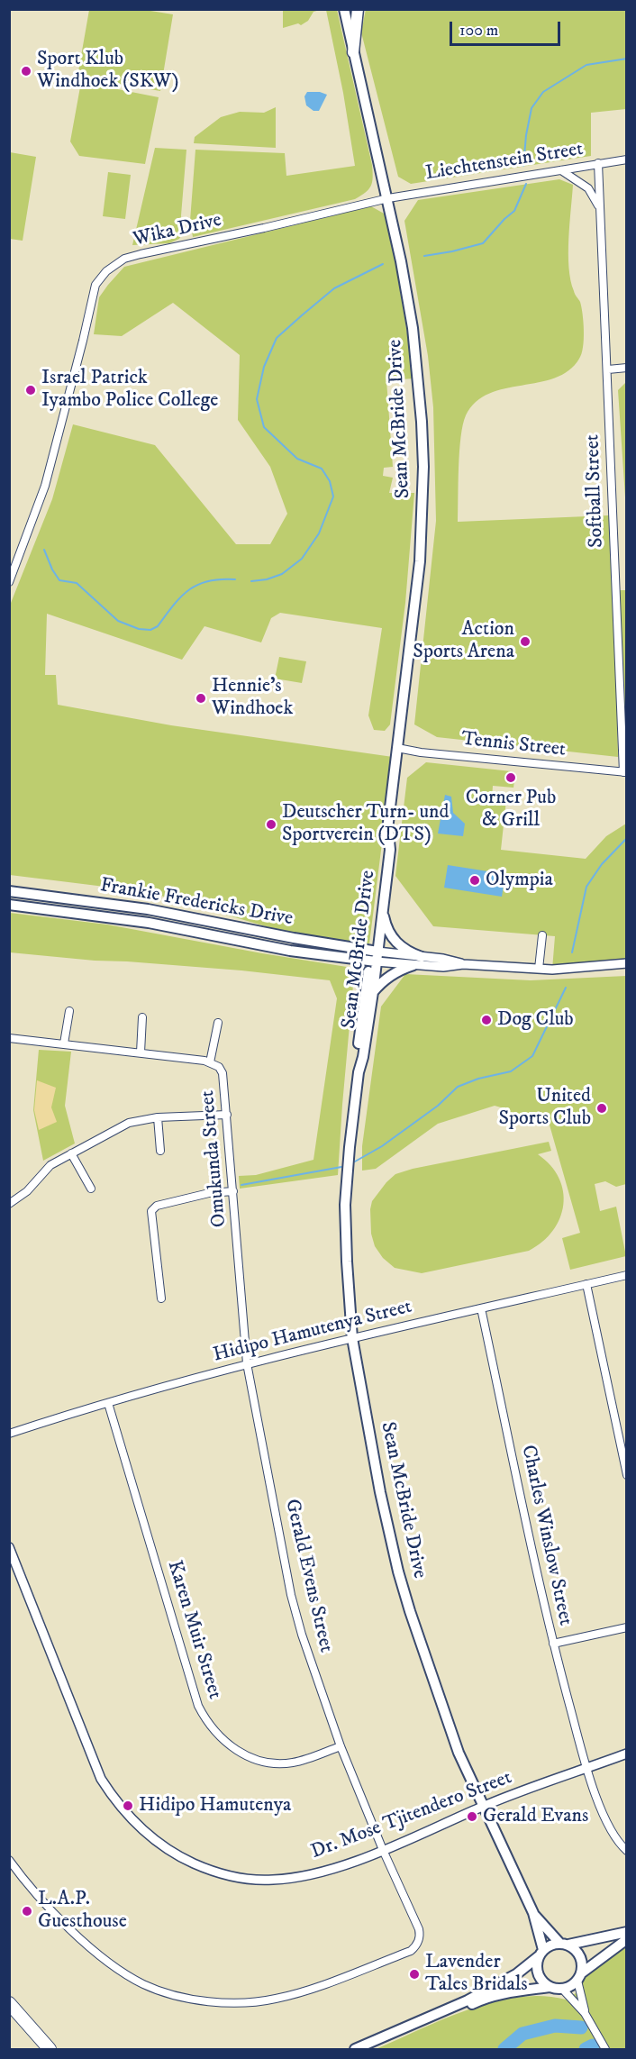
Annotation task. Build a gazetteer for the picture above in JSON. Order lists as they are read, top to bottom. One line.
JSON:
{"streets":{"main road":["Sean McBride Drive","Frankie Fredericks Drive"],"street":["Liechtenstein Street","Wika Drive","Softball Street","Tennis Street","Omukunda Street","Hidipo Hamutenya Street","Charles Winslow Street","Gerald Evens Street","Karen Muir Street","Dr. Mose Tjitendero Street"]},"crossings":[["Liechtenstein Street","Wika Drive"],["Liechtenstein Street","Sean McBride Drive"],["Liechtenstein Street","Softball Street"],["Wika Drive","Sean McBride Drive"],["Sean McBride Drive","Tennis Street"],["Sean McBride Drive","Frankie Fredericks Drive"],["Sean McBride Drive","Hidipo Hamutenya Street"],["Sean McBride Drive","Dr. Mose Tjitendero Street"],["Softball Street","Tennis Street"],["Omukunda Street","Hidipo Hamutenya Street"],["Omukunda Street","Gerald Evens Street"],["Hidipo Hamutenya Street","Charles Winslow Street"],["Hidipo Hamutenya Street","Gerald Evens Street"],["Hidipo Hamutenya Street","Karen Muir Street"],["Charles Winslow Street","Dr. Mose Tjitendero Street"],["Gerald Evens Street","Karen Muir Street"],["Gerald Evens Street","Dr. Mose Tjitendero Street"]],"places":["Sport Klub Windhoek (SKW)","Israel Patrick Iyambo Police College","Action Sports Arena","Hennie's Windhoek","Corner Pub & Grill","Deutscher Turn- und Sportverein (DTS)","Olympia","Dog Club","United Sports Club","Hidipo Hamutenya","Gerald Evans","L.A.P. Guesthouse","Lavender Tales Bridals"],"scale_bar":"100 m"}
